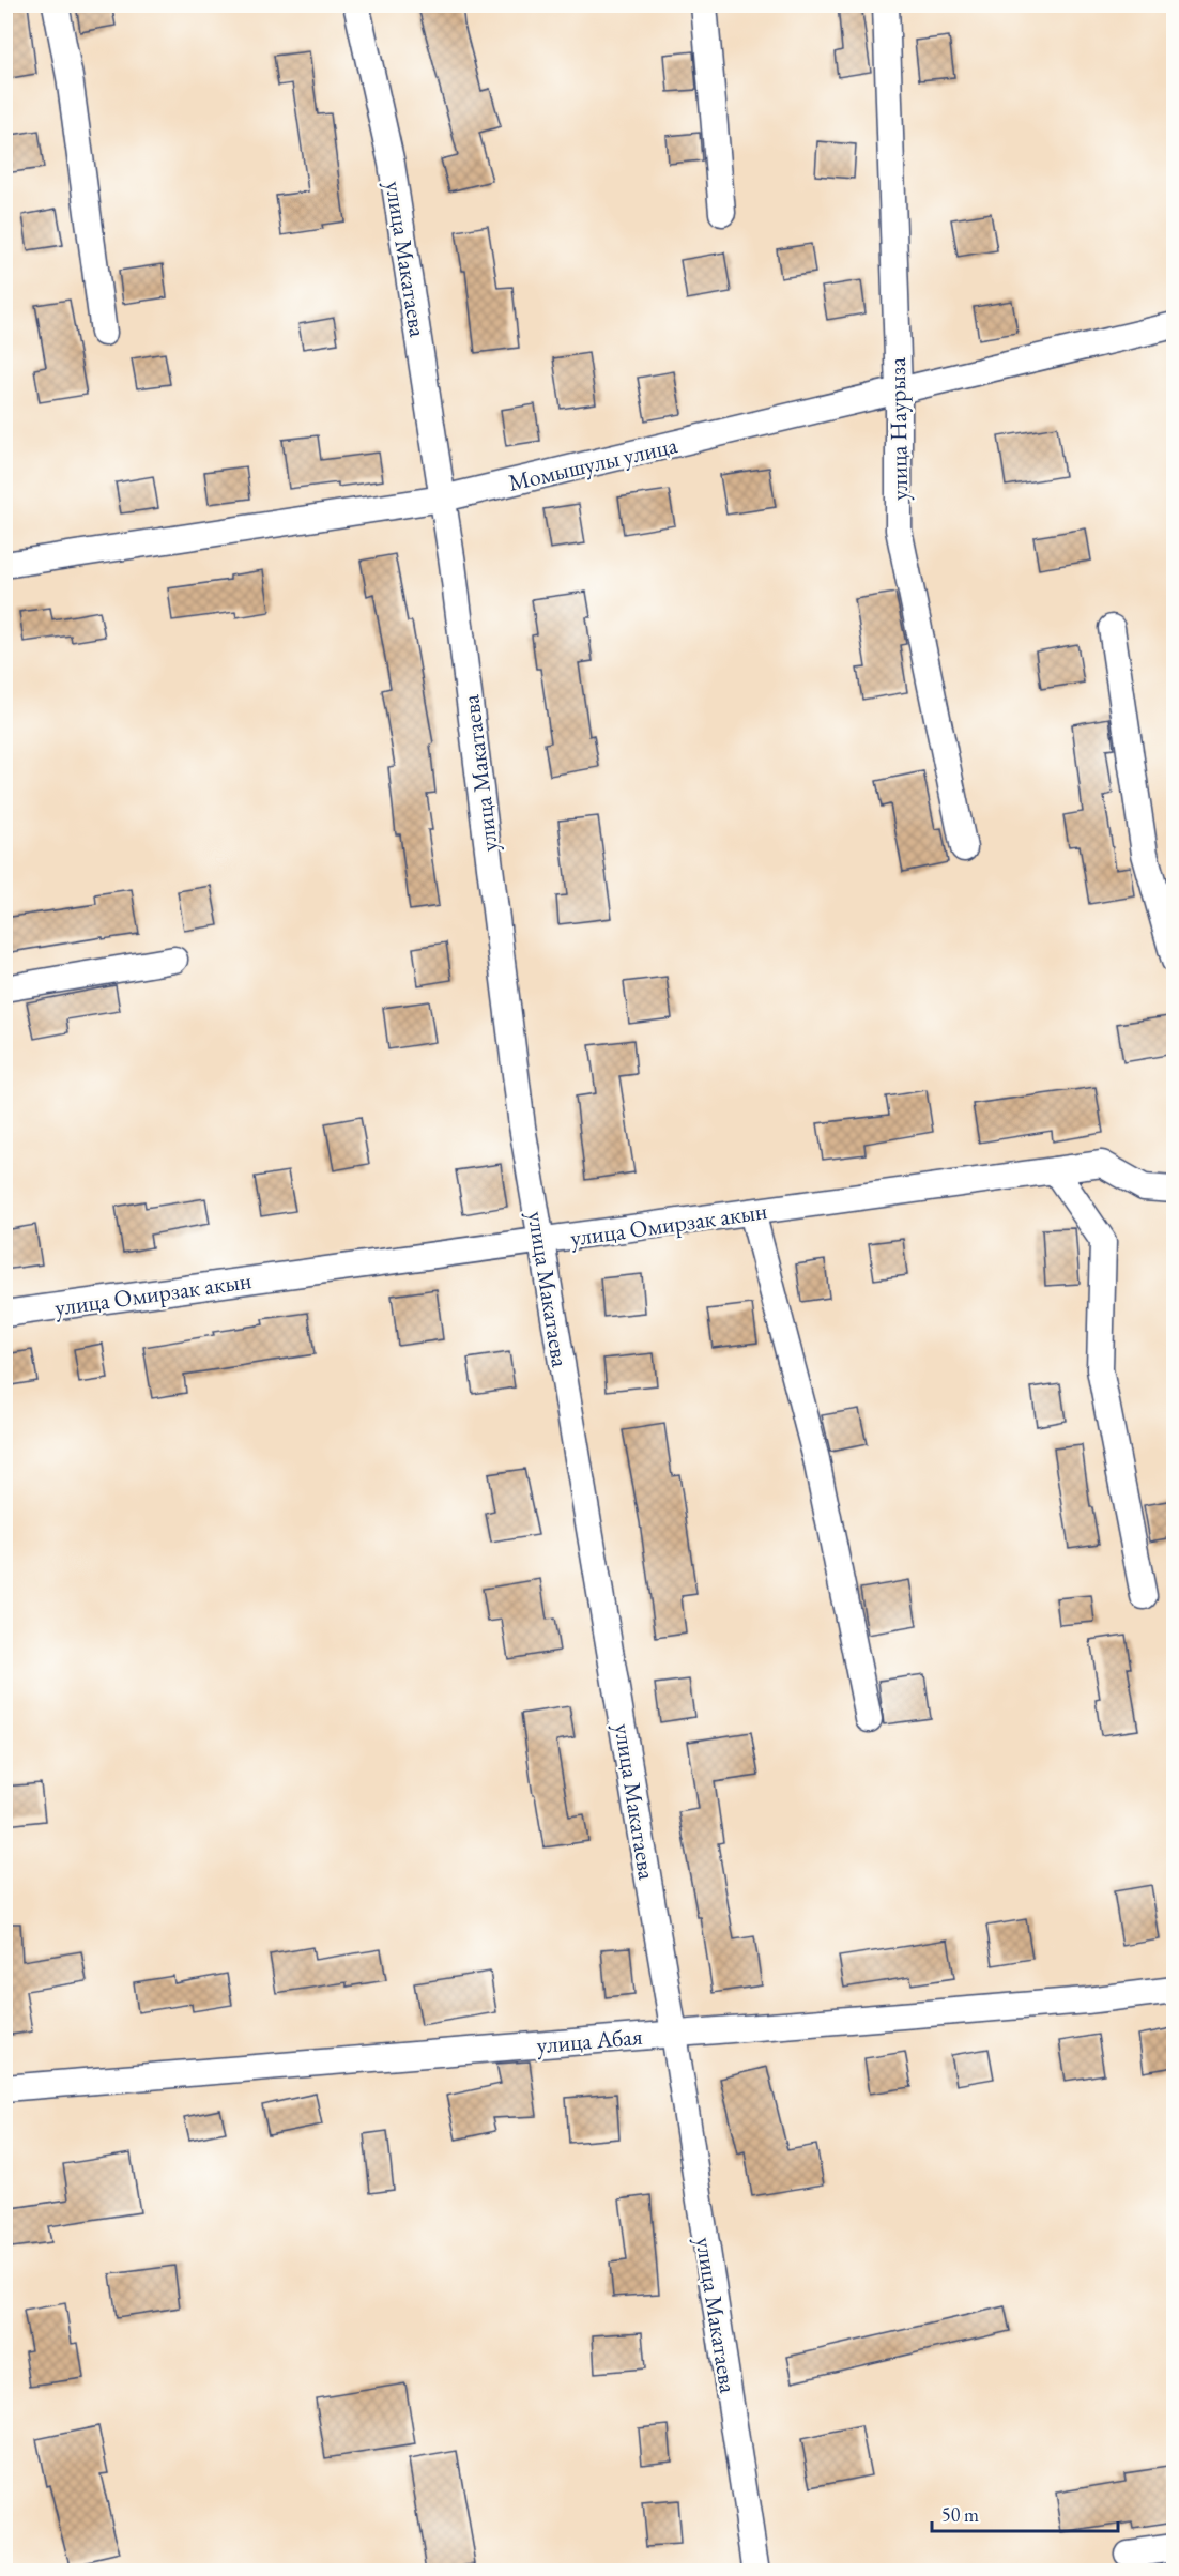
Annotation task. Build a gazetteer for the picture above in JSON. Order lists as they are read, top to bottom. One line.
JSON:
{"streets":{"street":["улица Макатаева","улица Наурыза","Момышулы улица","улица Омирзак акын","улица Абая"]},"crossings":[["улица Макатаева","Момышулы улица"],["улица Макатаева","улица Омирзак акын"],["улица Макатаева","улица Абая"],["улица Наурыза","Момышулы улица"]],"scale_bar":"50 m"}
